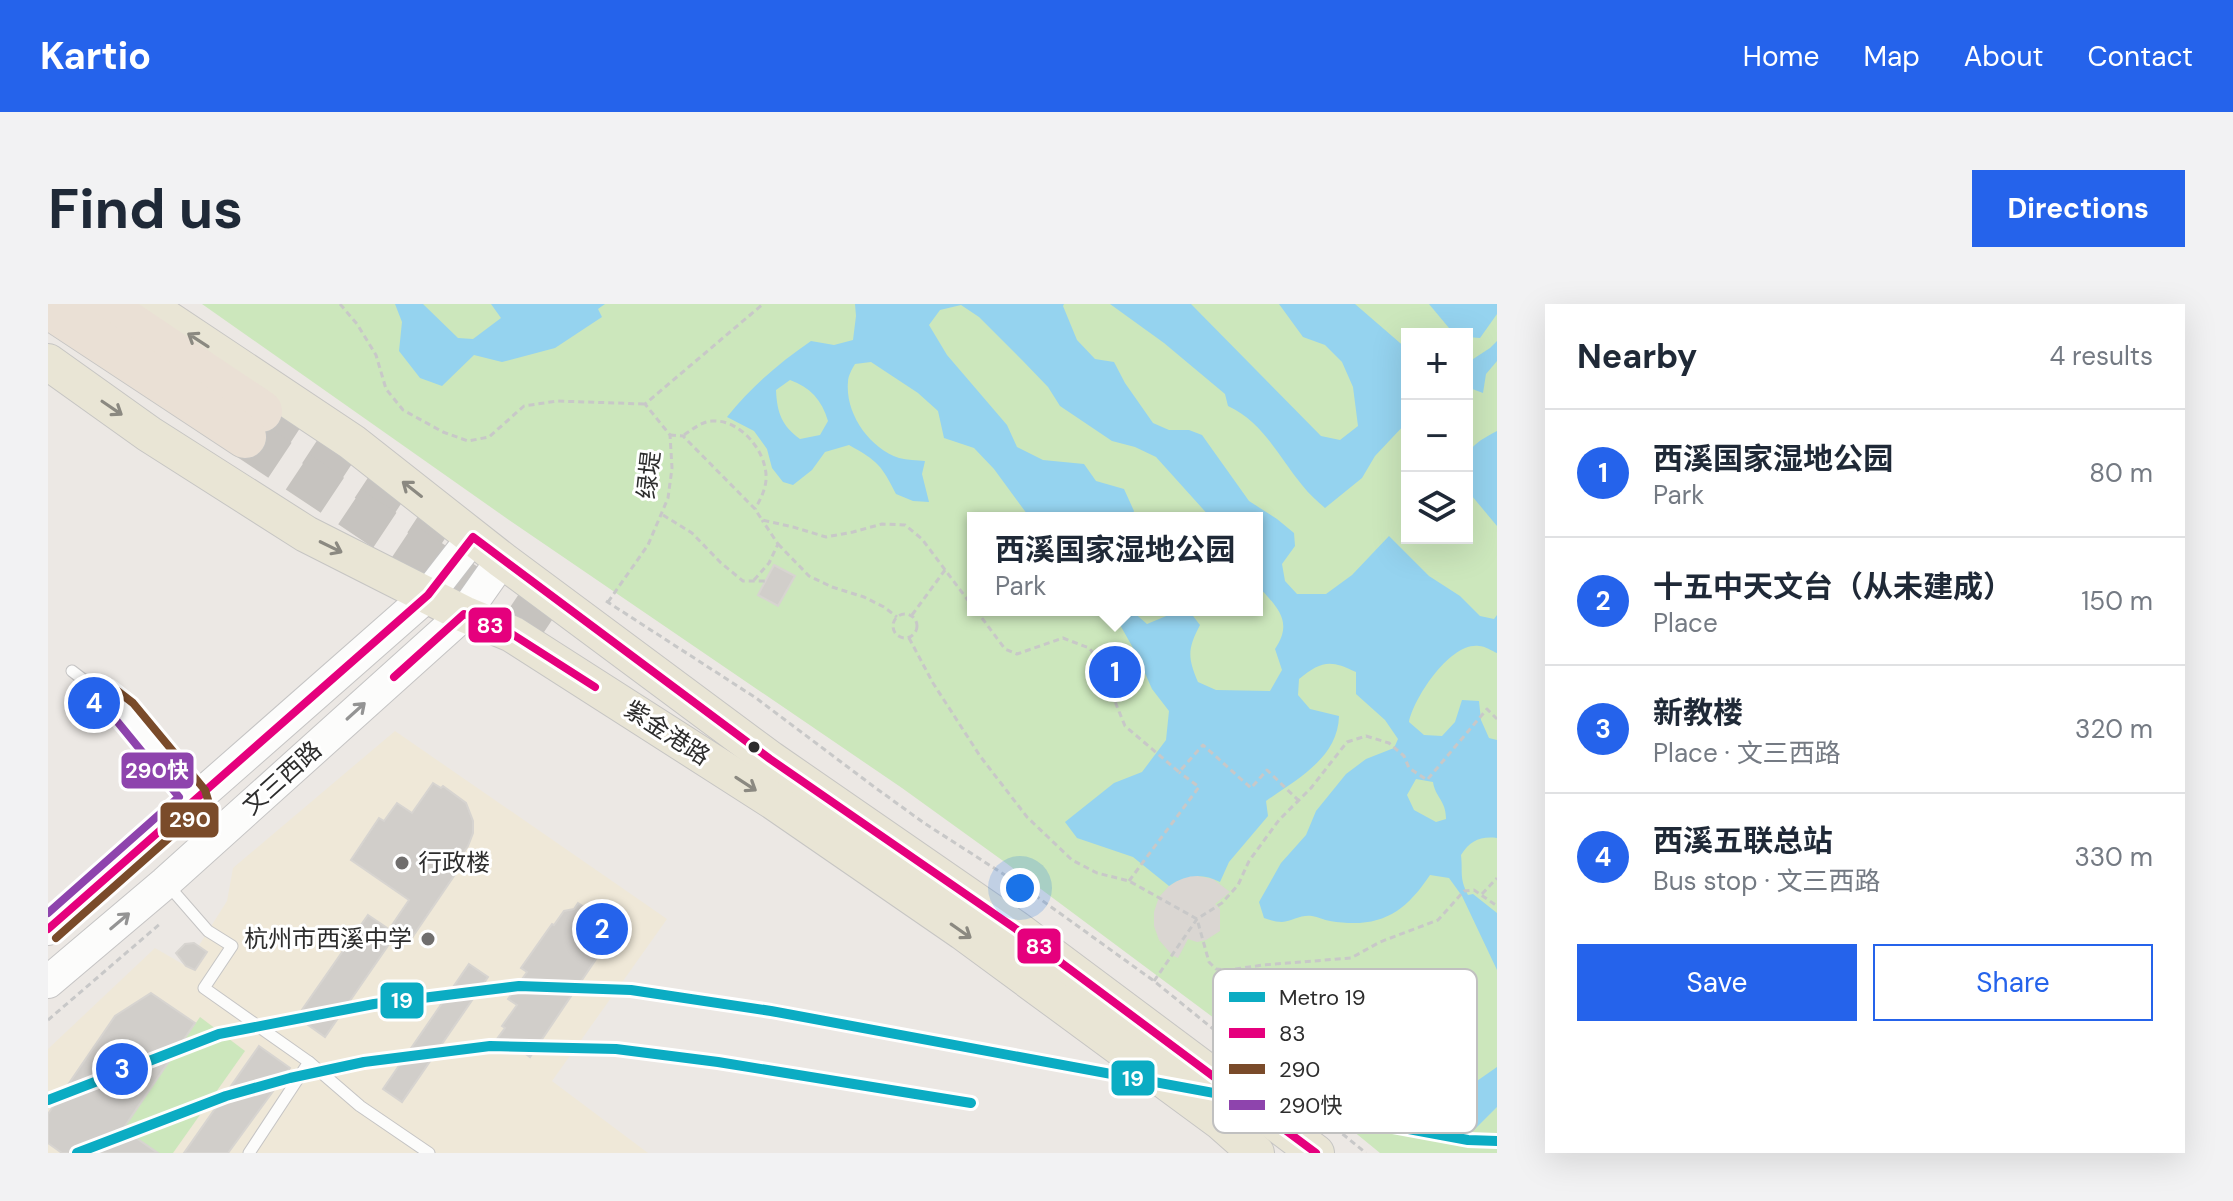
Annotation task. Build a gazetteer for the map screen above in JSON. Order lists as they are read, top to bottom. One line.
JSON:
{"streets":{"main road":["紫金港路","文三西路"],"path":["绿堤"]},"crossings":[["紫金港路","文三西路"]],"places":["行政楼","杭州市西溪中学"],"lines":["transit line 83","transit line 290","transit line 290快","metro line 19"],"legend":["Metro 19","83","290","290快"],"page":{"header":"Kartio","nav":["Home","Map","About","Contact"],"buttons":["Directions",["Save","Share"]],"title":"Find us","heading":["Nearby","4 results"],"map_buttons":["+","−"],"list":[{"mark":"1","name":"西溪国家湿地公园","note":"Park","value":"80 m"},{"mark":"2","name":"十五中天文台（从未建成）","note":"Place","value":"150 m"},{"mark":"3","name":"新教楼","note":"Place · 文三西路","value":"320 m"},{"mark":"4","name":"西溪五联总站","note":"Bus stop · 文三西路","value":"330 m"}],"popup":["西溪国家湿地公园","Park"],"pins":["1","4","2","3"]}}
